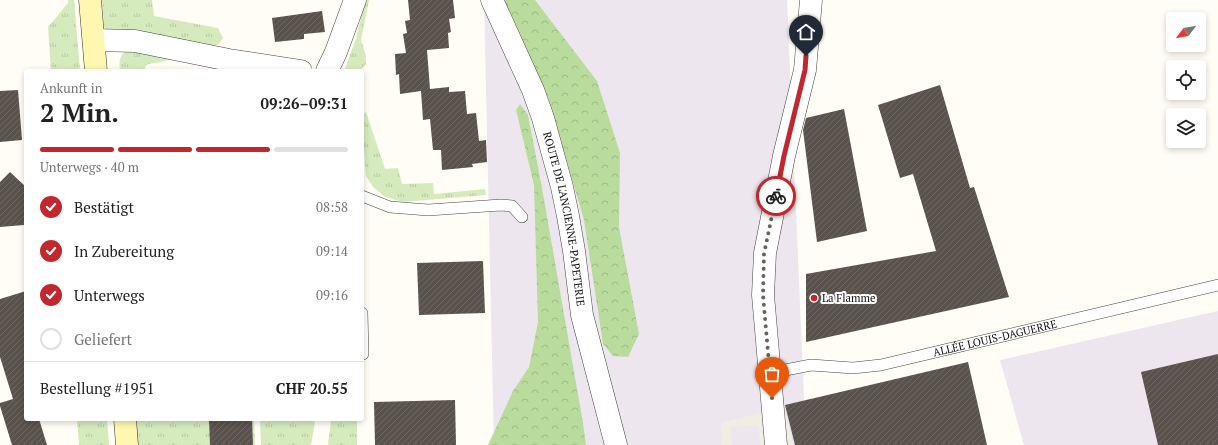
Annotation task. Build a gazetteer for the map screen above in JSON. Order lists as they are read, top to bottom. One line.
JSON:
{"streets":{"street":["ROUTE DE L'ANCIENNE-PAPETERIE"],"lane":["ALLÉE LOUIS-DAGUERRE"]},"places":["La Flamme"],"north":"bottom left","page":{"heading":["2 Min.","Ankunft in","09:26–09:31"],"panel":["Bestellung #1951","CHF 20.55"],"bar":"Unterwegs · 40 m","list":[["Bestätigt","08:58"],["In Zubereitung","09:14"],["Unterwegs","09:16"],"Geliefert"]}}
